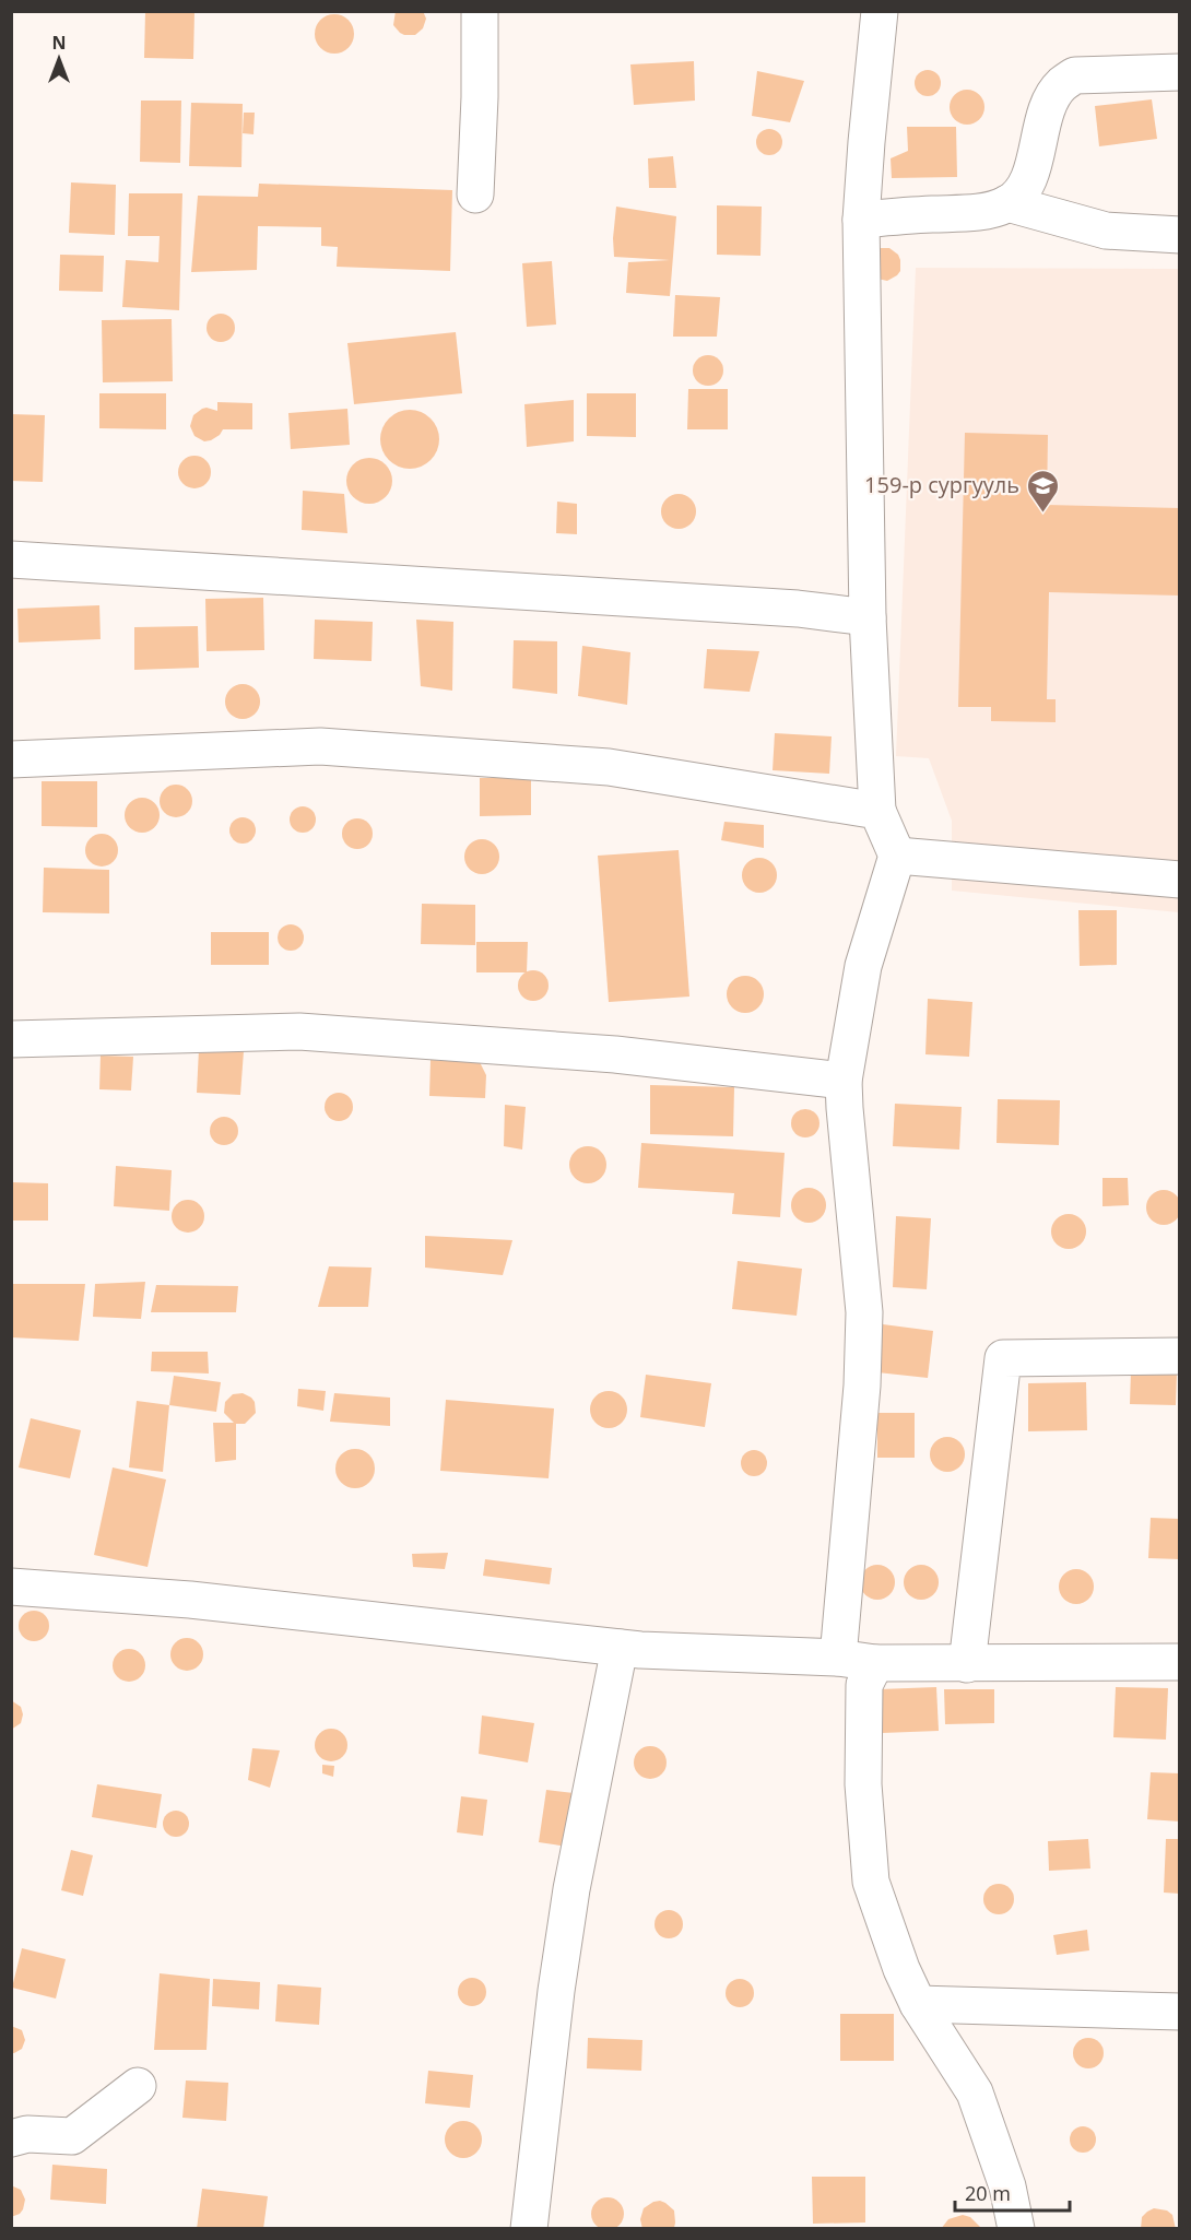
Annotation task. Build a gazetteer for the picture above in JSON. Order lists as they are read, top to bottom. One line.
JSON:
{"places":{"school or university":["159-р сургууль"]},"scale_bar":"20 m","north":"top"}
